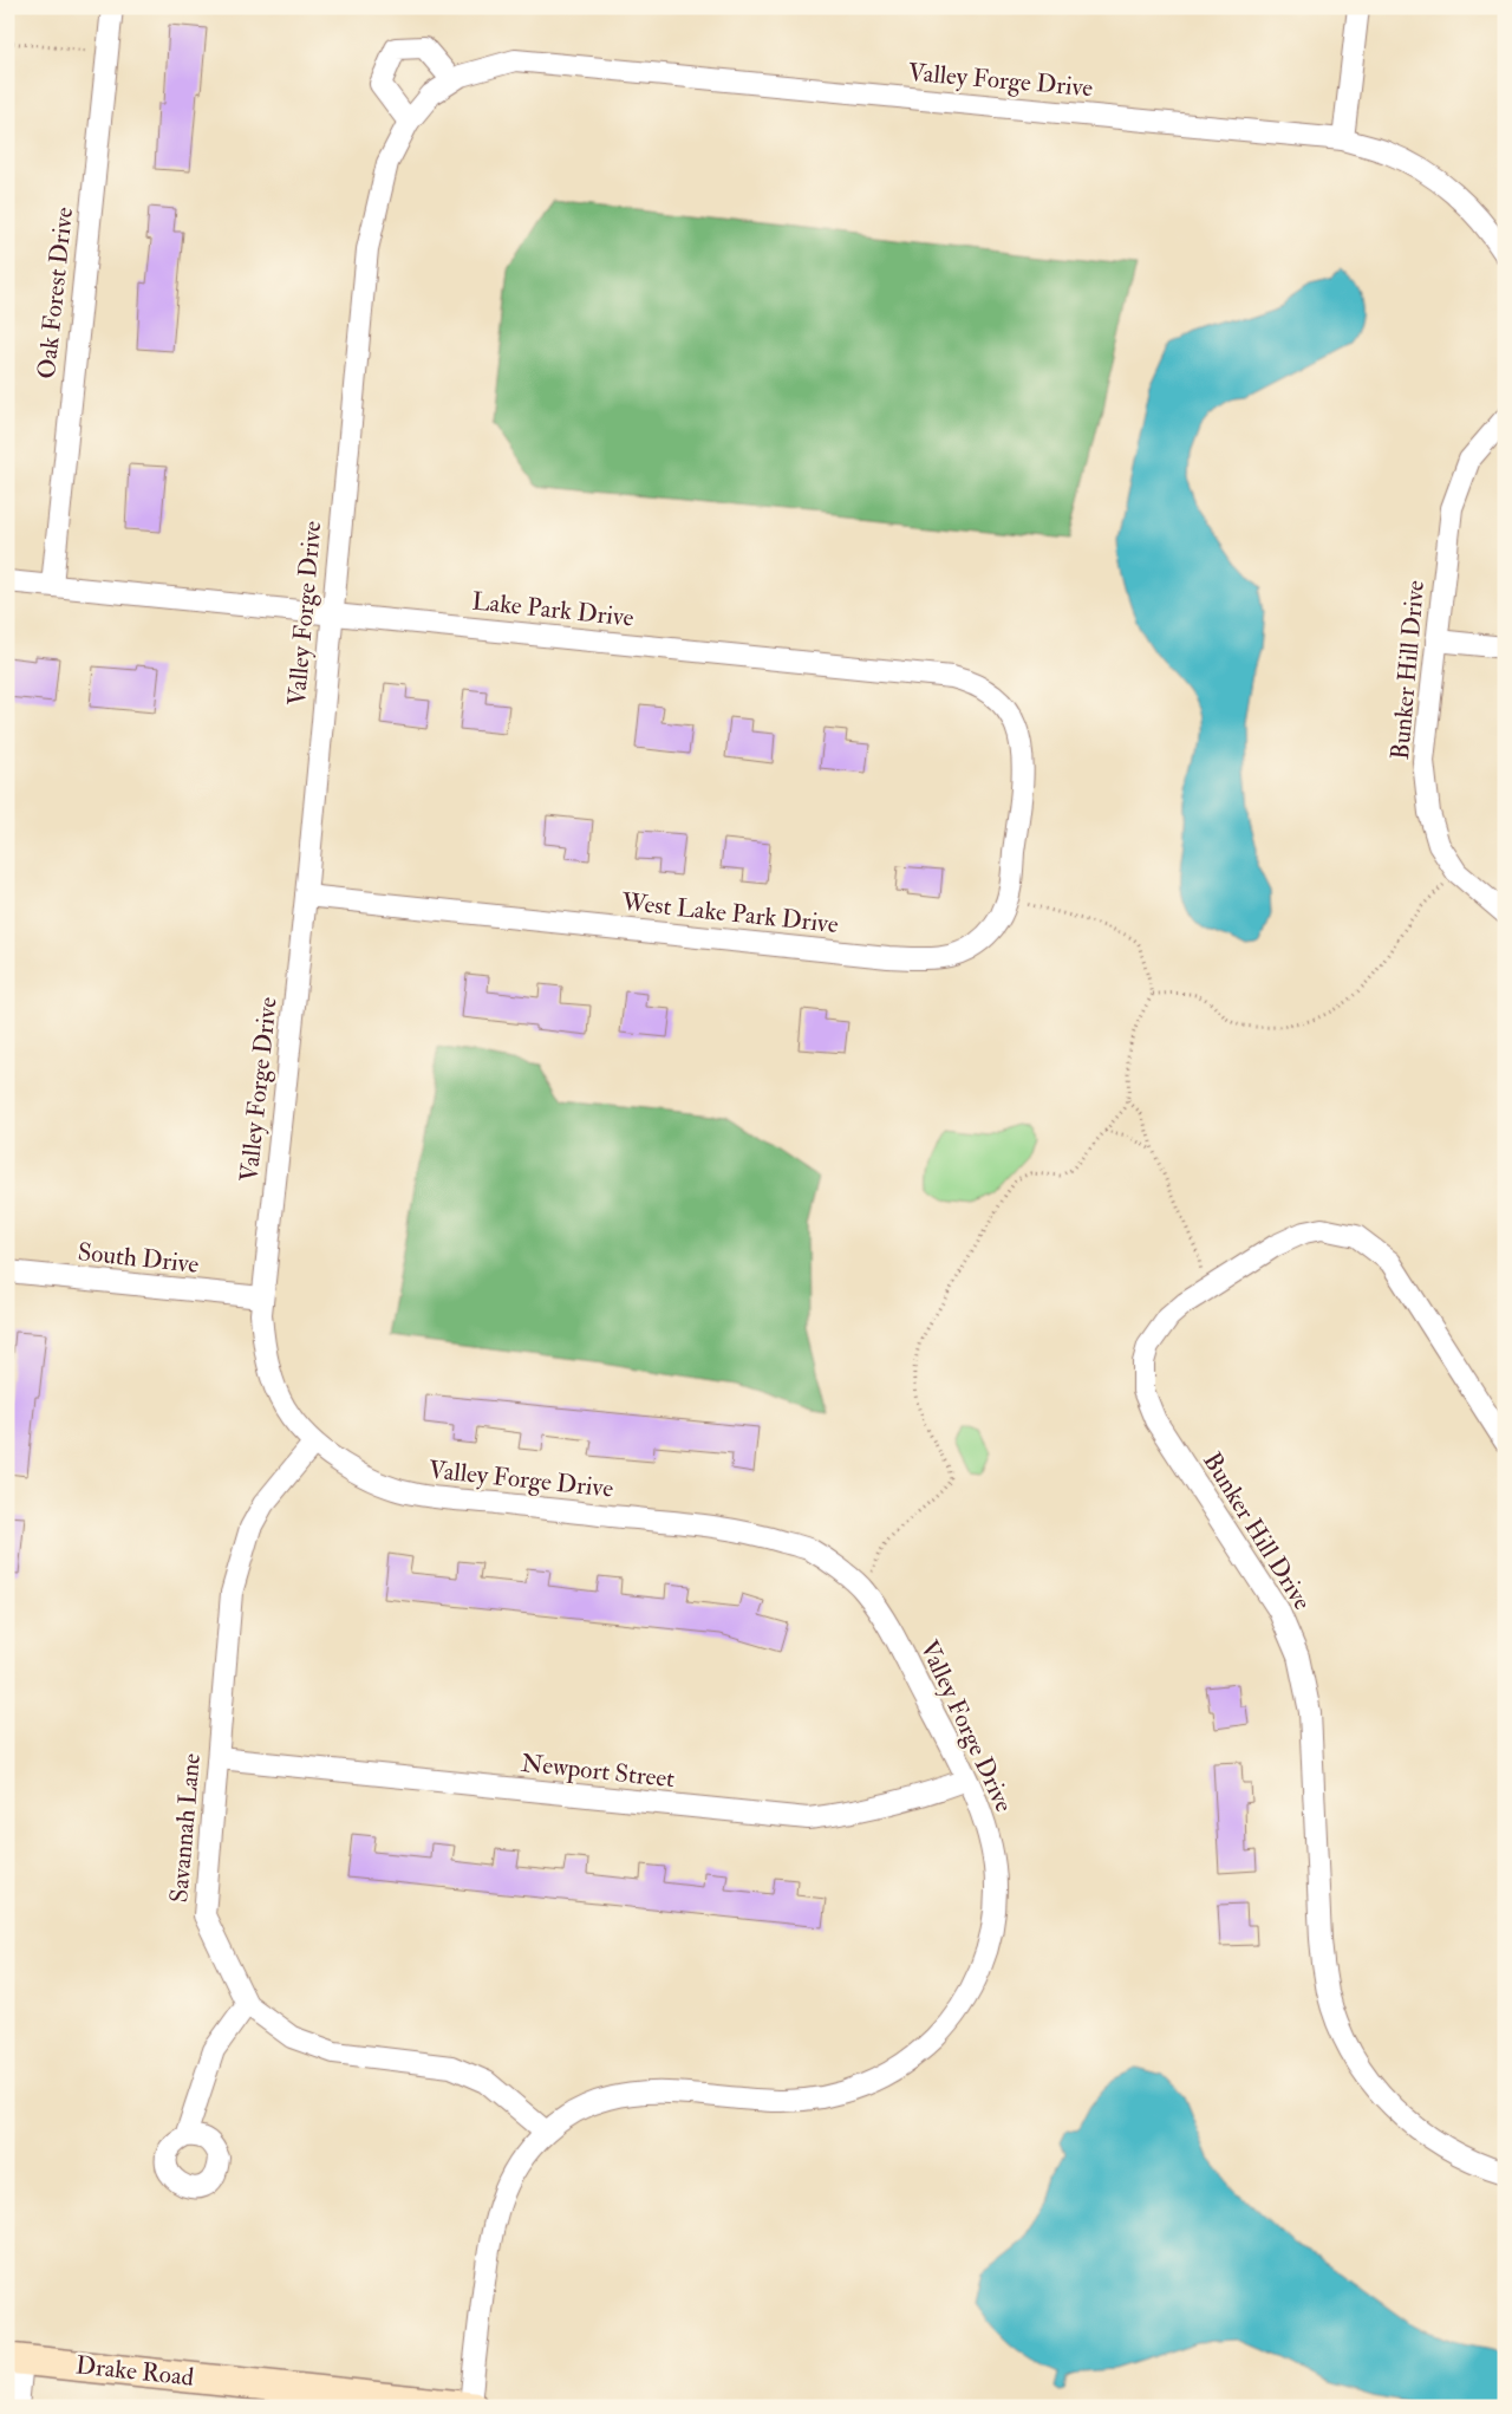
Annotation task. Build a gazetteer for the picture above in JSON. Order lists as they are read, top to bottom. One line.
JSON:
{"streets":{"street":["Valley Forge Drive","Oak Forest Drive","Lake Park Drive","Bunker Hill Drive","West Lake Park Drive","South Drive","Newport Street","Savannah Lane","Drake Road"]},"crossings":[["Valley Forge Drive","Lake Park Drive"],["Valley Forge Drive","West Lake Park Drive"],["Valley Forge Drive","South Drive"],["Valley Forge Drive","Newport Street"],["Valley Forge Drive","Savannah Lane"],["Valley Forge Drive","Drake Road"],["Oak Forest Drive","Lake Park Drive"],["Lake Park Drive","West Lake Park Drive"],["Newport Street","Savannah Lane"]]}
